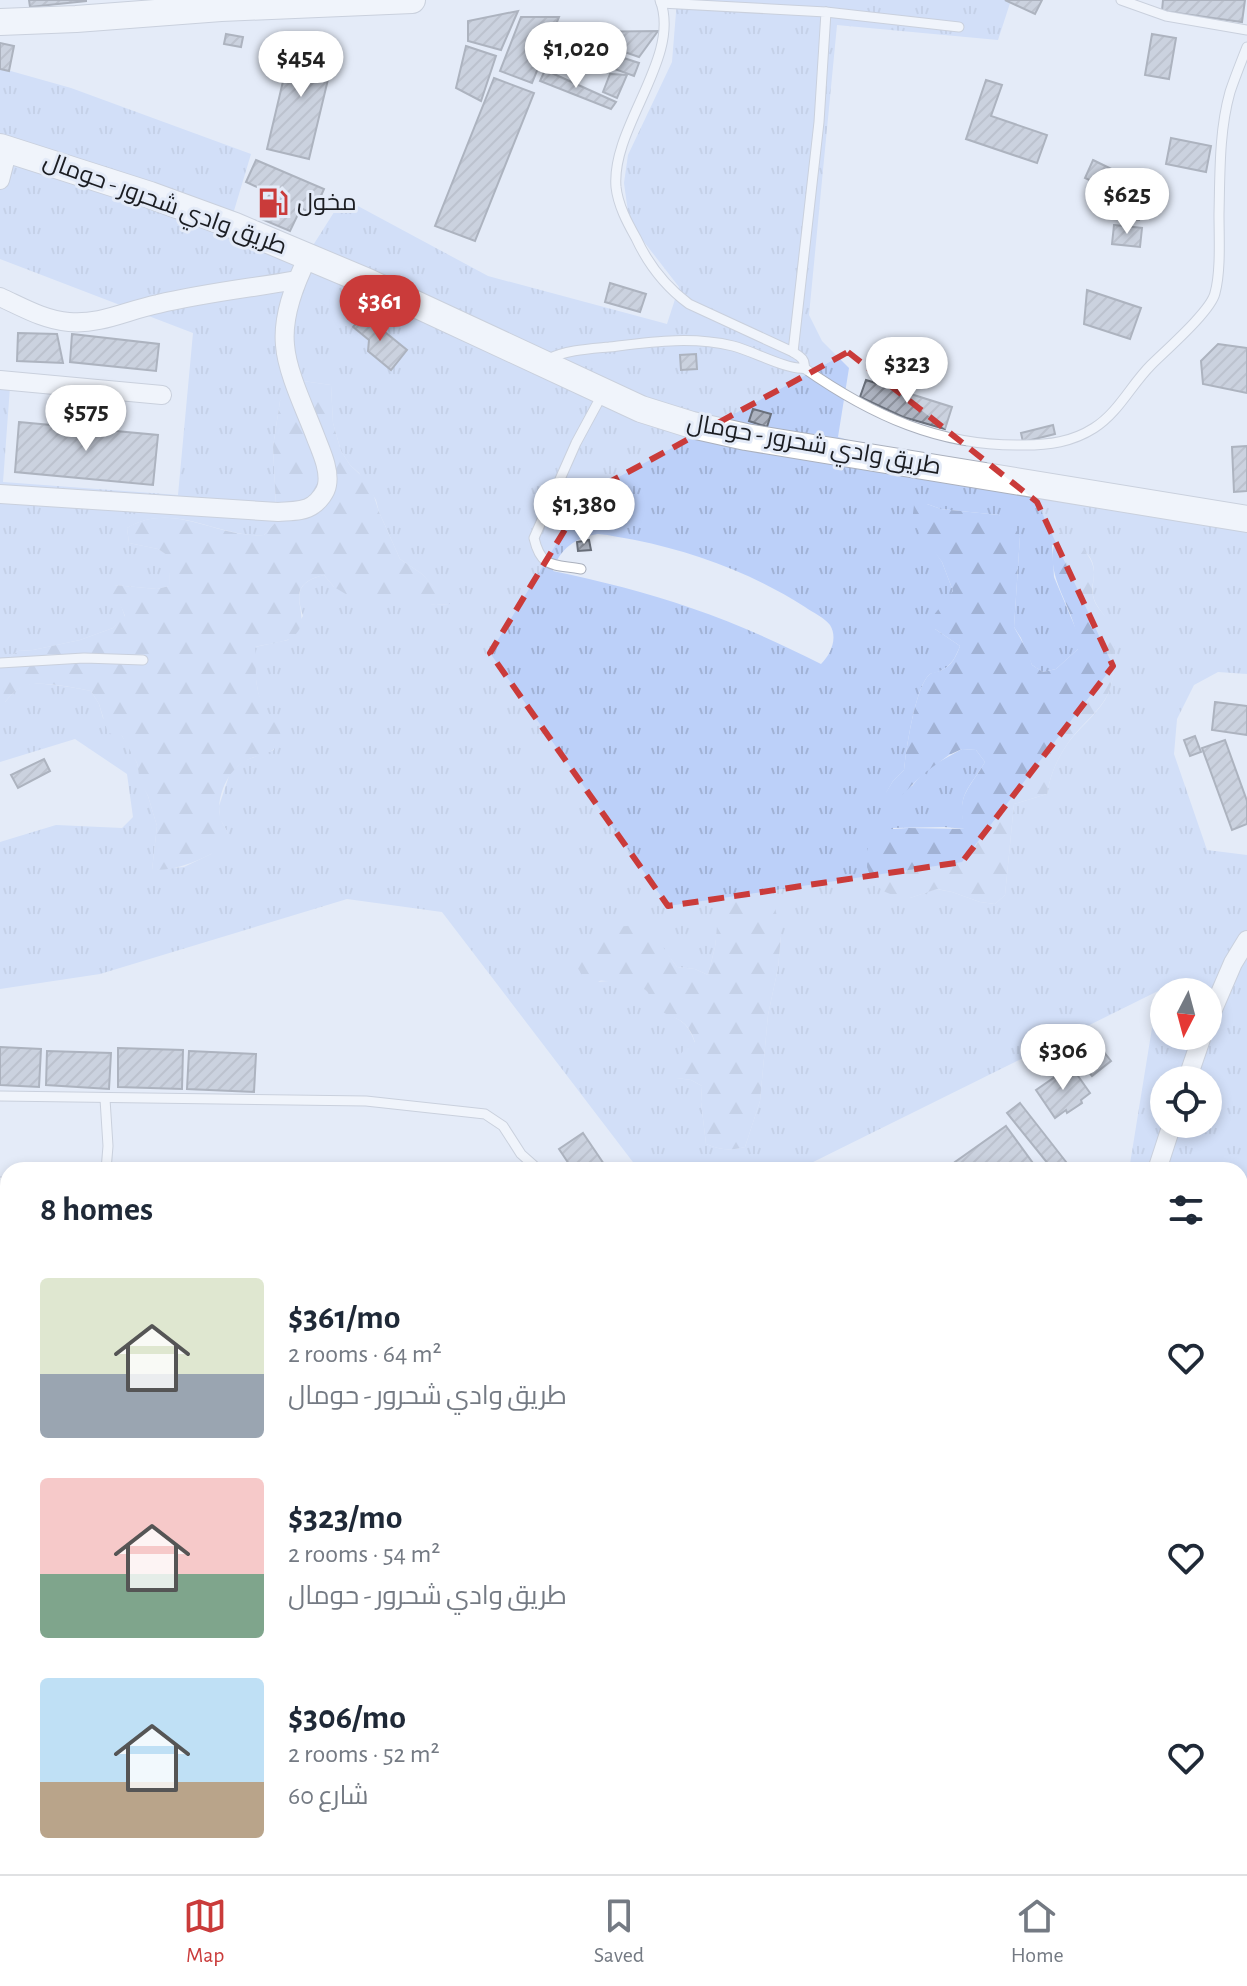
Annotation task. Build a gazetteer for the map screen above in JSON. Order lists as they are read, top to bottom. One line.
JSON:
{"streets":{"main road":["طريق وادي شحرور - حومال"]},"places":{"fuel station":["مخول"]},"north":"bottom","page":{"price":["$1,020","$454","$625","$361","$323","$575","$1,380","$306"],"heading":"8 homes","list":[{"name":"$361/mo","note":"2 rooms · 64 m² · طريق وادي شحرور - حومال"},{"name":"$323/mo","note":"2 rooms · 54 m² · طريق وادي شحرور - حومال"},{"name":"$306/mo","note":"2 rooms · 52 m² · شارع 60"}],"tabs":["Map","Saved","Home"]}}
